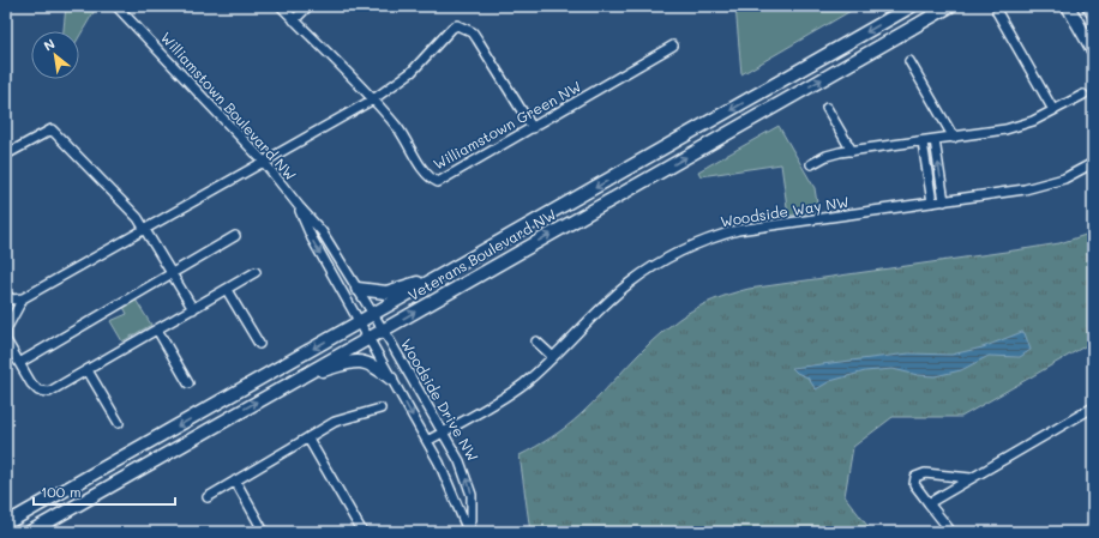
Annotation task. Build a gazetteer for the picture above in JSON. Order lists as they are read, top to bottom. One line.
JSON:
{"streets":{"main road":["Veterans Boulevard NW"],"street":["Williamstown Boulevard NW","Williamstown Green NW","Woodside Way NW","Woodside Drive NW"]},"crossings":[["Williamstown Boulevard NW","Veterans Boulevard NW"],["Williamstown Boulevard NW","Woodside Drive NW"],["Woodside Way NW","Woodside Drive NW"],["Veterans Boulevard NW","Woodside Drive NW"]],"scale_bar":"100 m","north":"top left"}
